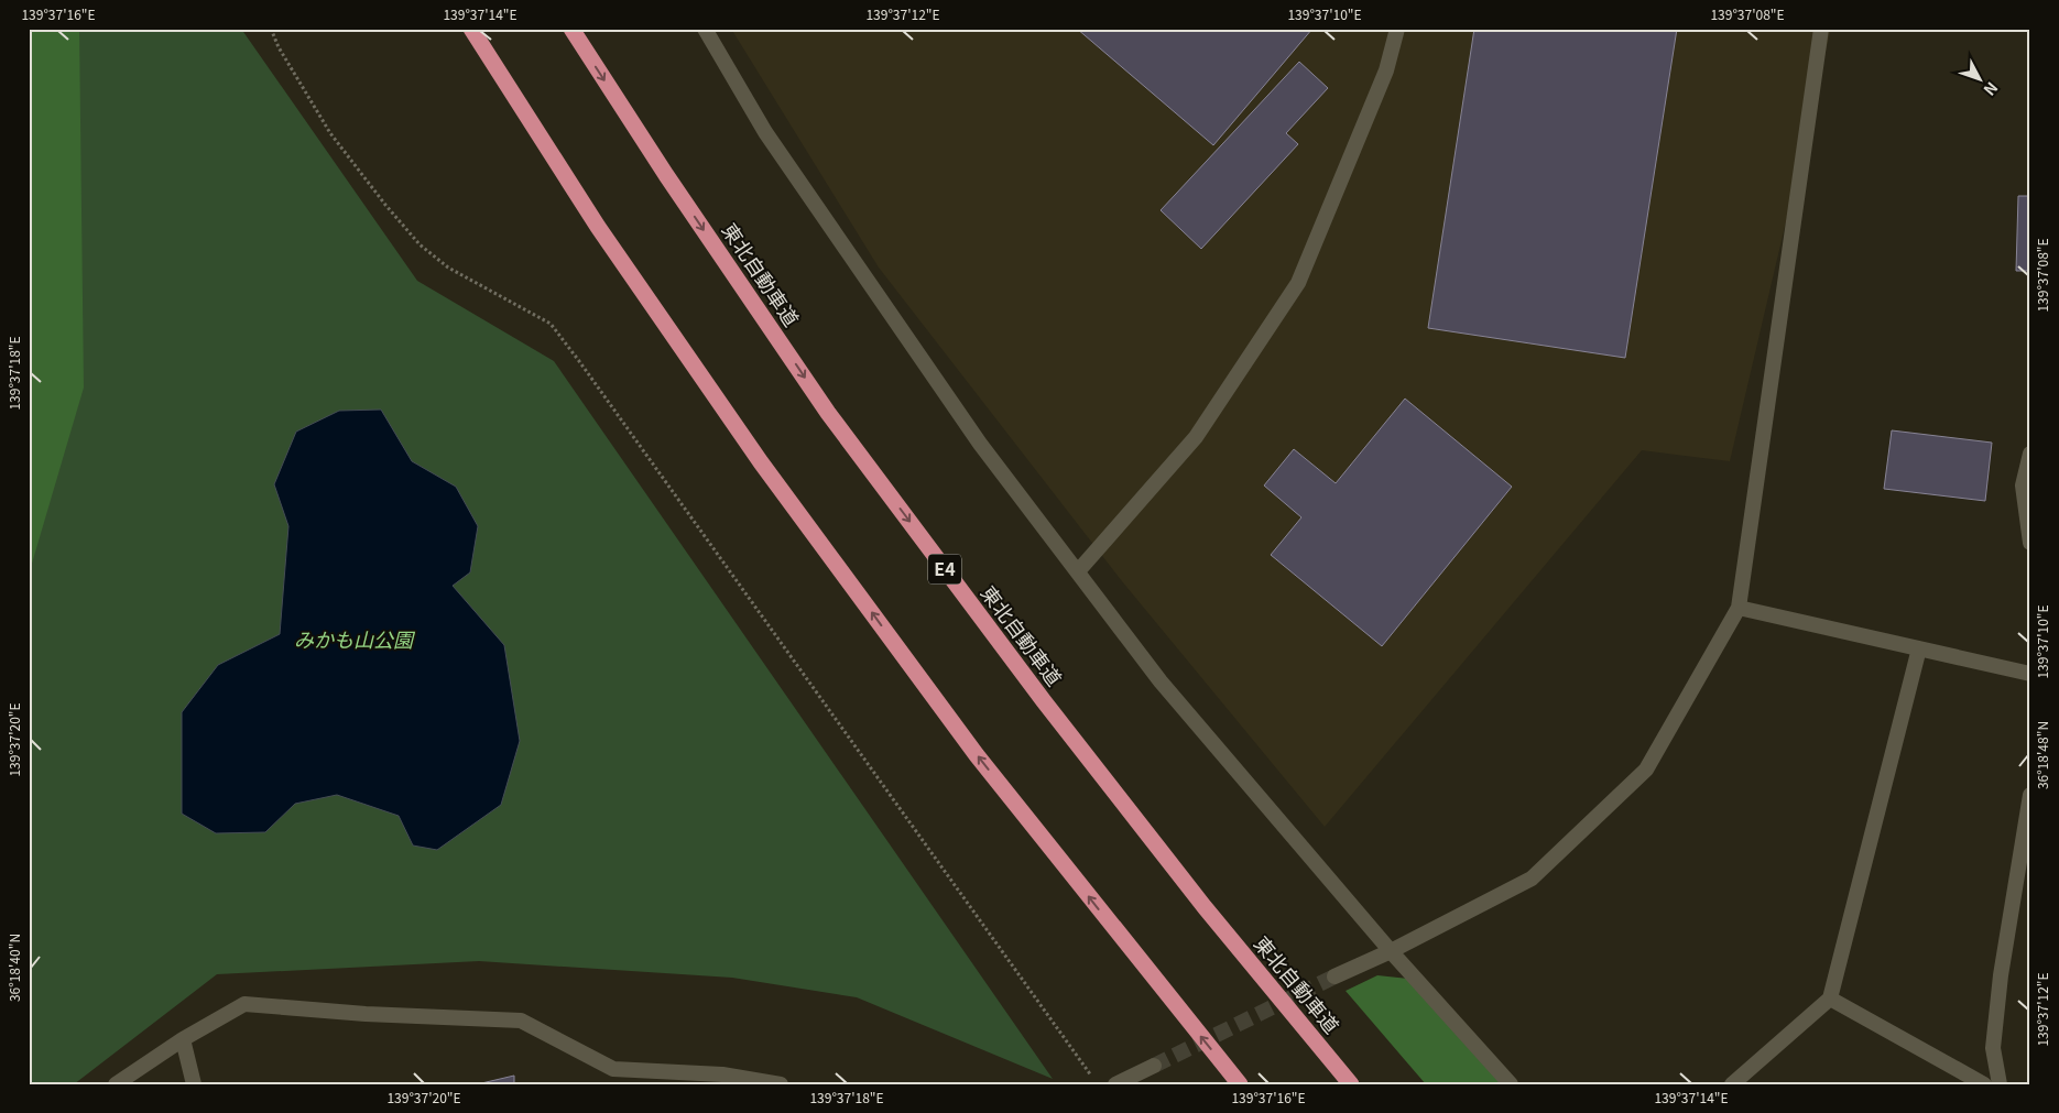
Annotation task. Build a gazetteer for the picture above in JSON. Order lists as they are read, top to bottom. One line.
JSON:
{"streets":{"highway":["東北自動車道","E4"]},"parks":["みかも山公園"],"north":"bottom right","coordinates":["139°37'16\"E","139°37'14\"E","139°37'12\"E","139°37'10\"E","139°37'08\"E","139°37'18\"E","139°37'20\"E","36°18'48\"N","36°18'40\"N"]}
